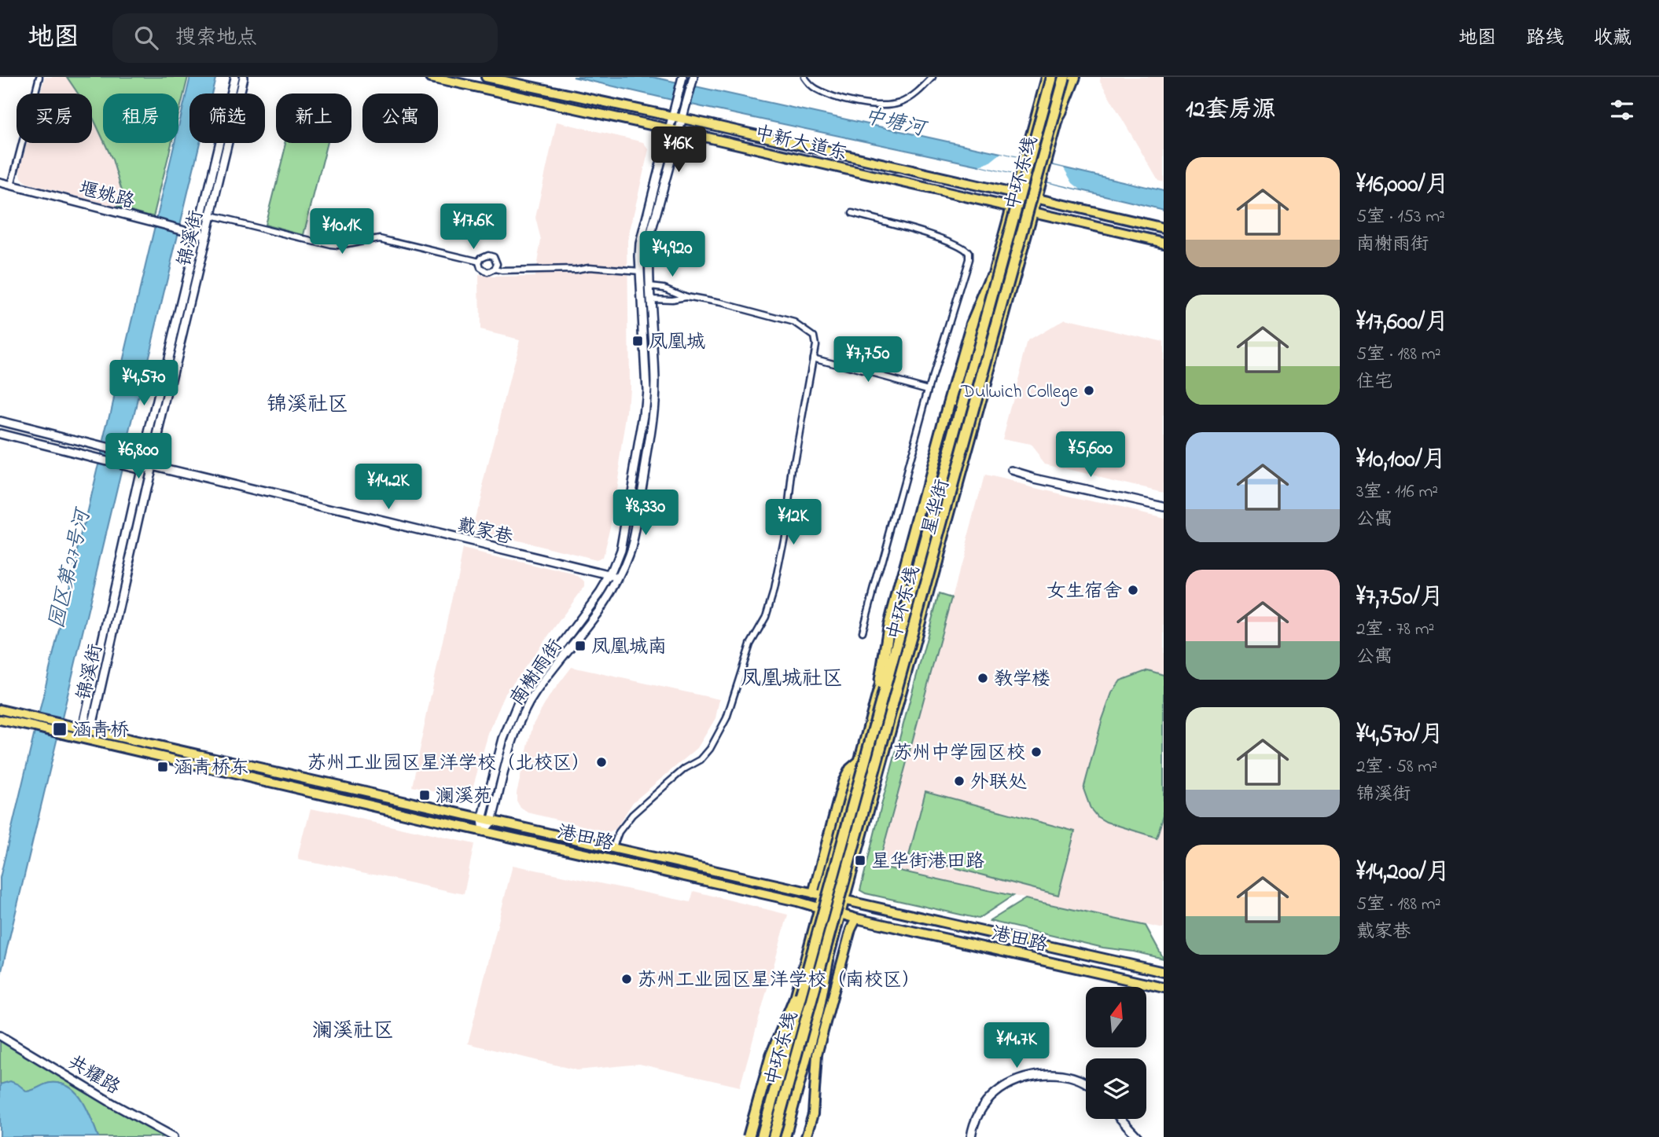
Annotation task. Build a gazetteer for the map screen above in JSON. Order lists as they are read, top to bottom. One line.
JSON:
{"streets":{"highway":["中环东线"],"main road":["中新大道东","堰姚路","锦溪街","星华街","戴家巷","南榭雨街","港田路","共耀路"]},"crossings":[["中新大道东","星华街"],["中新大道东","南榭雨街"],["堰姚路","锦溪街"],["锦溪街","戴家巷"],["锦溪街","港田路"],["星华街","港田路"],["戴家巷","南榭雨街"],["南榭雨街","港田路"]],"districts":["锦溪社区","凤凰城社区","澜溪社区"],"water":["中塘河","园区第27号河"],"places":{"transit":["凤凰城","凤凰城南","涵青桥","涵青桥东","澜溪苑","星华街港田路"],"other":["Dulwich College","女生宿舍","教学楼","苏州中学园区校","苏州工业园区星洋学校（北校区）","外联处","苏州工业园区星洋学校（南校区）"]},"north":"top","page":{"header":"地图","search":"搜索地点","nav":["地图","路线","收藏"],"heading":"12套房源","chip":["买房","租房","筛选","新上","公寓"],"price":["¥16K","¥17.6K","¥10.1K","¥4,920","¥7,750","¥4,570","¥5,600","¥6,800","¥14.2K","¥8,330","¥12K","¥14.7K"],"list":[{"name":"¥16,000/月","note":"5室 · 153 m² · 南榭雨街"},{"name":"¥17,600/月","note":"5室 · 188 m² · 住宅"},{"name":"¥10,100/月","note":"3室 · 116 m² · 公寓"},{"name":"¥7,750/月","note":"2室 · 78 m² · 公寓"},{"name":"¥4,570/月","note":"2室 · 58 m² · 锦溪街"},{"name":"¥14,200/月","note":"5室 · 188 m² · 戴家巷"}]}}
